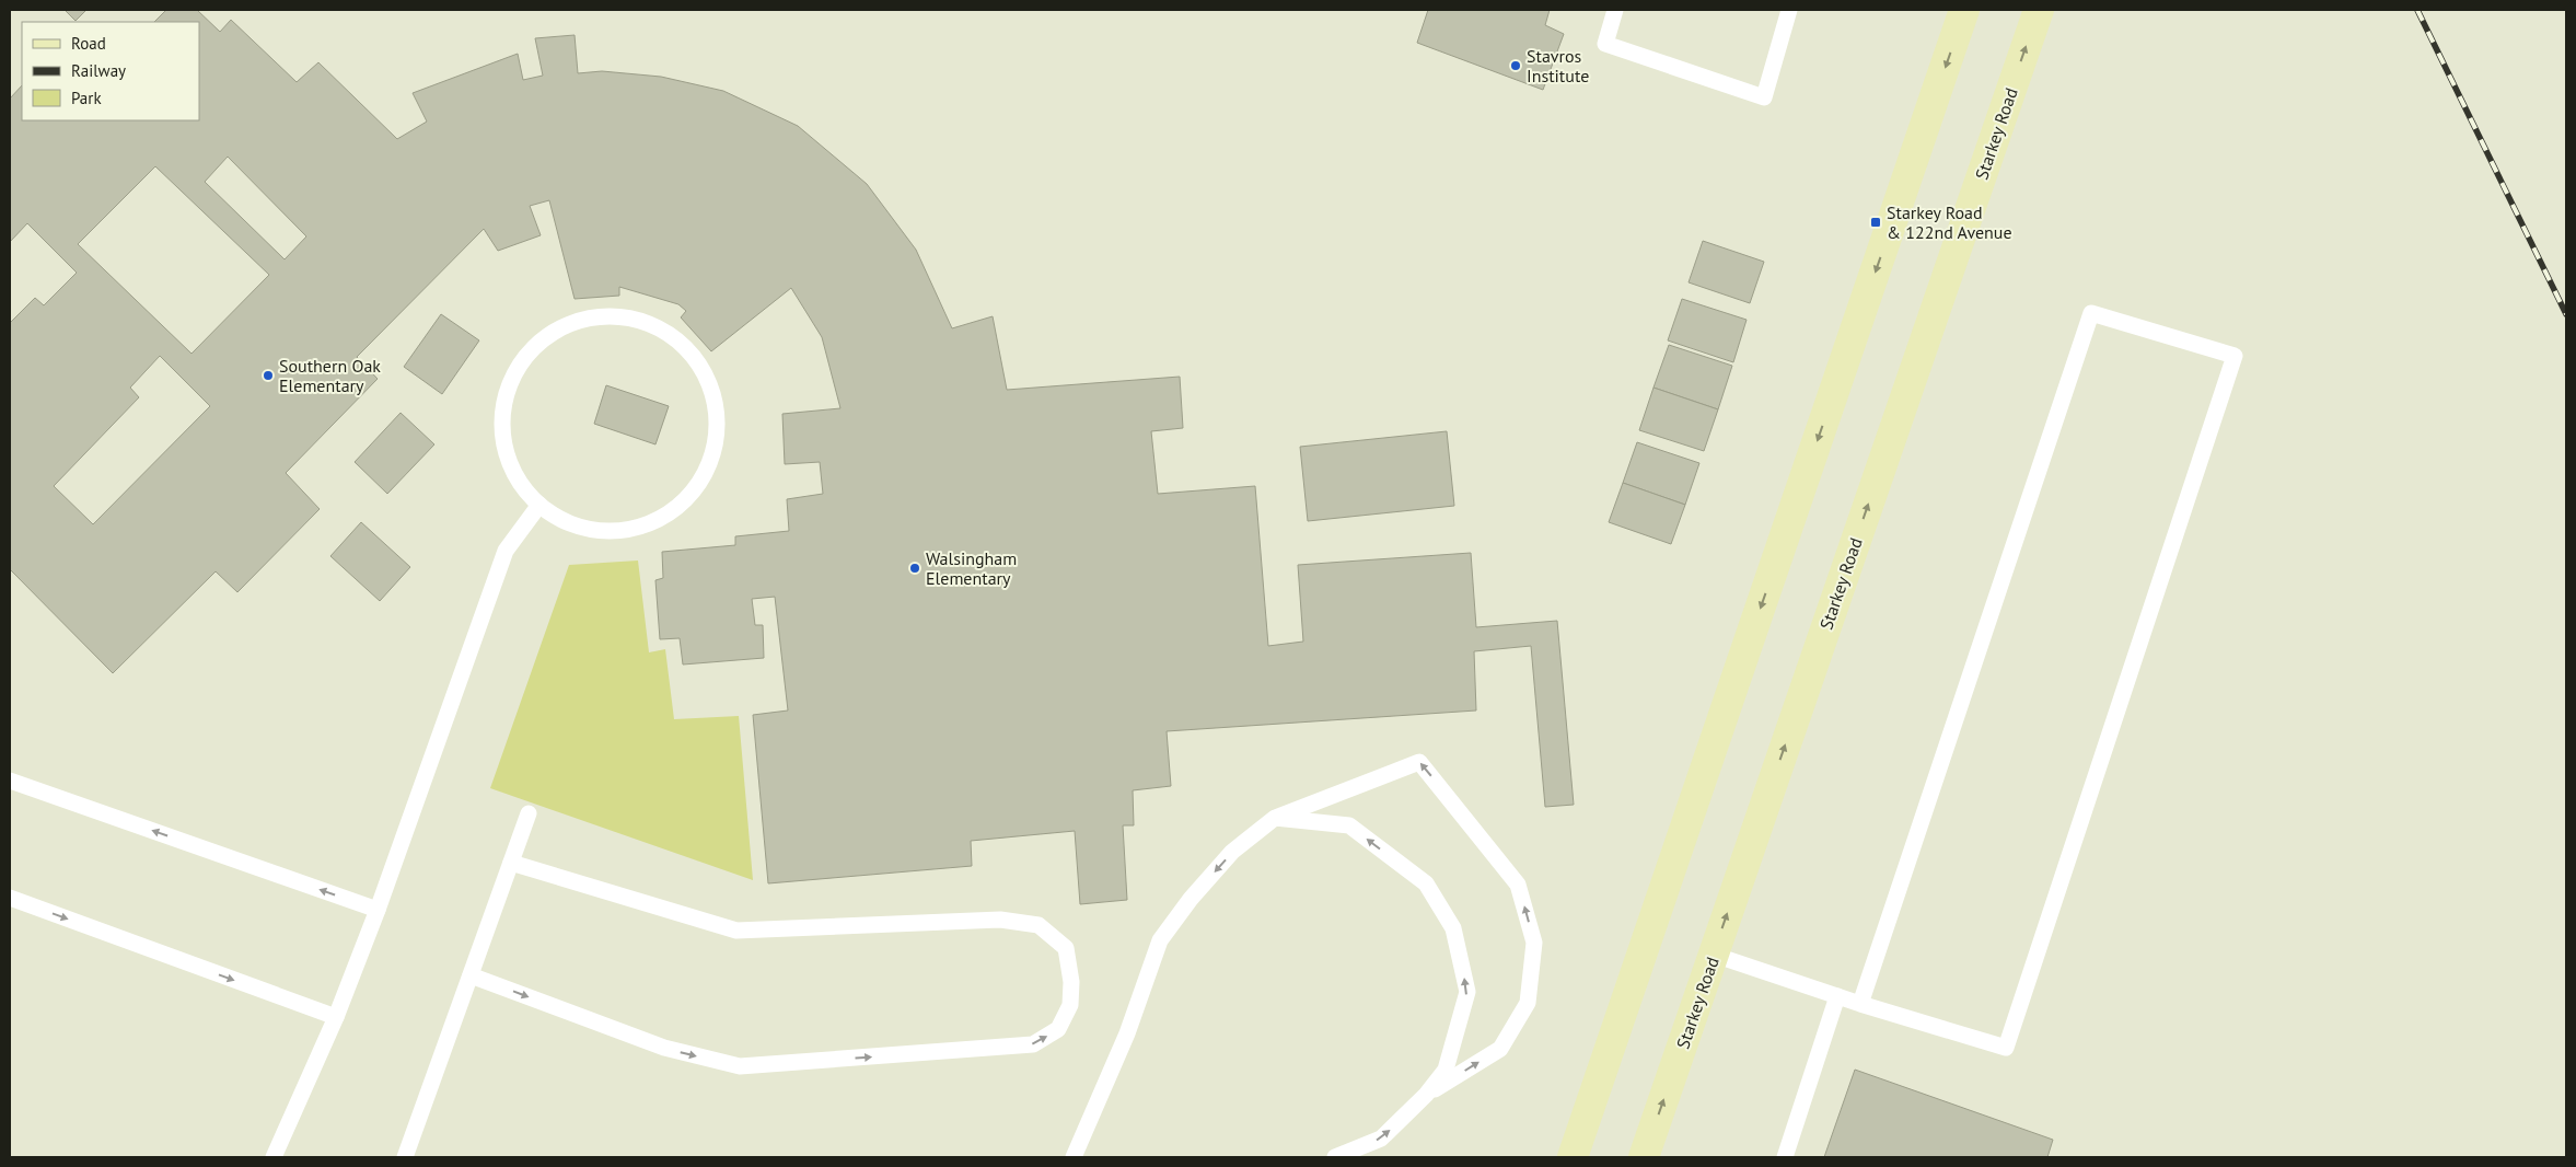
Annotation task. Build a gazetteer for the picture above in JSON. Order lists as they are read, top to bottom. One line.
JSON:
{"streets":{"main road":["Starkey Road"]},"places":{"other":["Stavros Institute","Southern Oak Elementary","Walsingham Elementary"],"transit":["Starkey Road & 122nd Avenue"]},"legend":["Road","Railway","Park"]}
